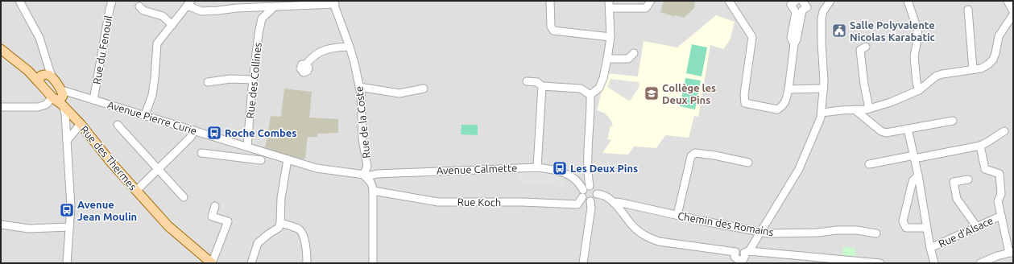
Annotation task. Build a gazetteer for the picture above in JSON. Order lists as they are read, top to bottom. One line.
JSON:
{"streets":{"main road":["Rue des Thermes"],"street":["Rue du Fenouil","Rue des Collines","Avenue Pierre Curie","Rue de la Coste","Avenue Calmette","Rue Koch","Chemin des Romains","Rue d'Alsace"]},"crossings":[["Rue du Fenouil","Avenue Pierre Curie"],["Rue des Collines","Avenue Pierre Curie"],["Avenue Pierre Curie","Rue de la Coste"],["Avenue Pierre Curie","Rue des Thermes"],["Avenue Pierre Curie","Avenue Calmette"],["Rue de la Coste","Avenue Calmette"],["Avenue Calmette","Rue Koch"]],"places":{"public building":["Salle Polyvalente Nicolas Karabatic"],"school or university":["Collège les Deux Pins"],"bus stop":["Roche Combes","Les Deux Pins","Avenue Jean Moulin"]}}
